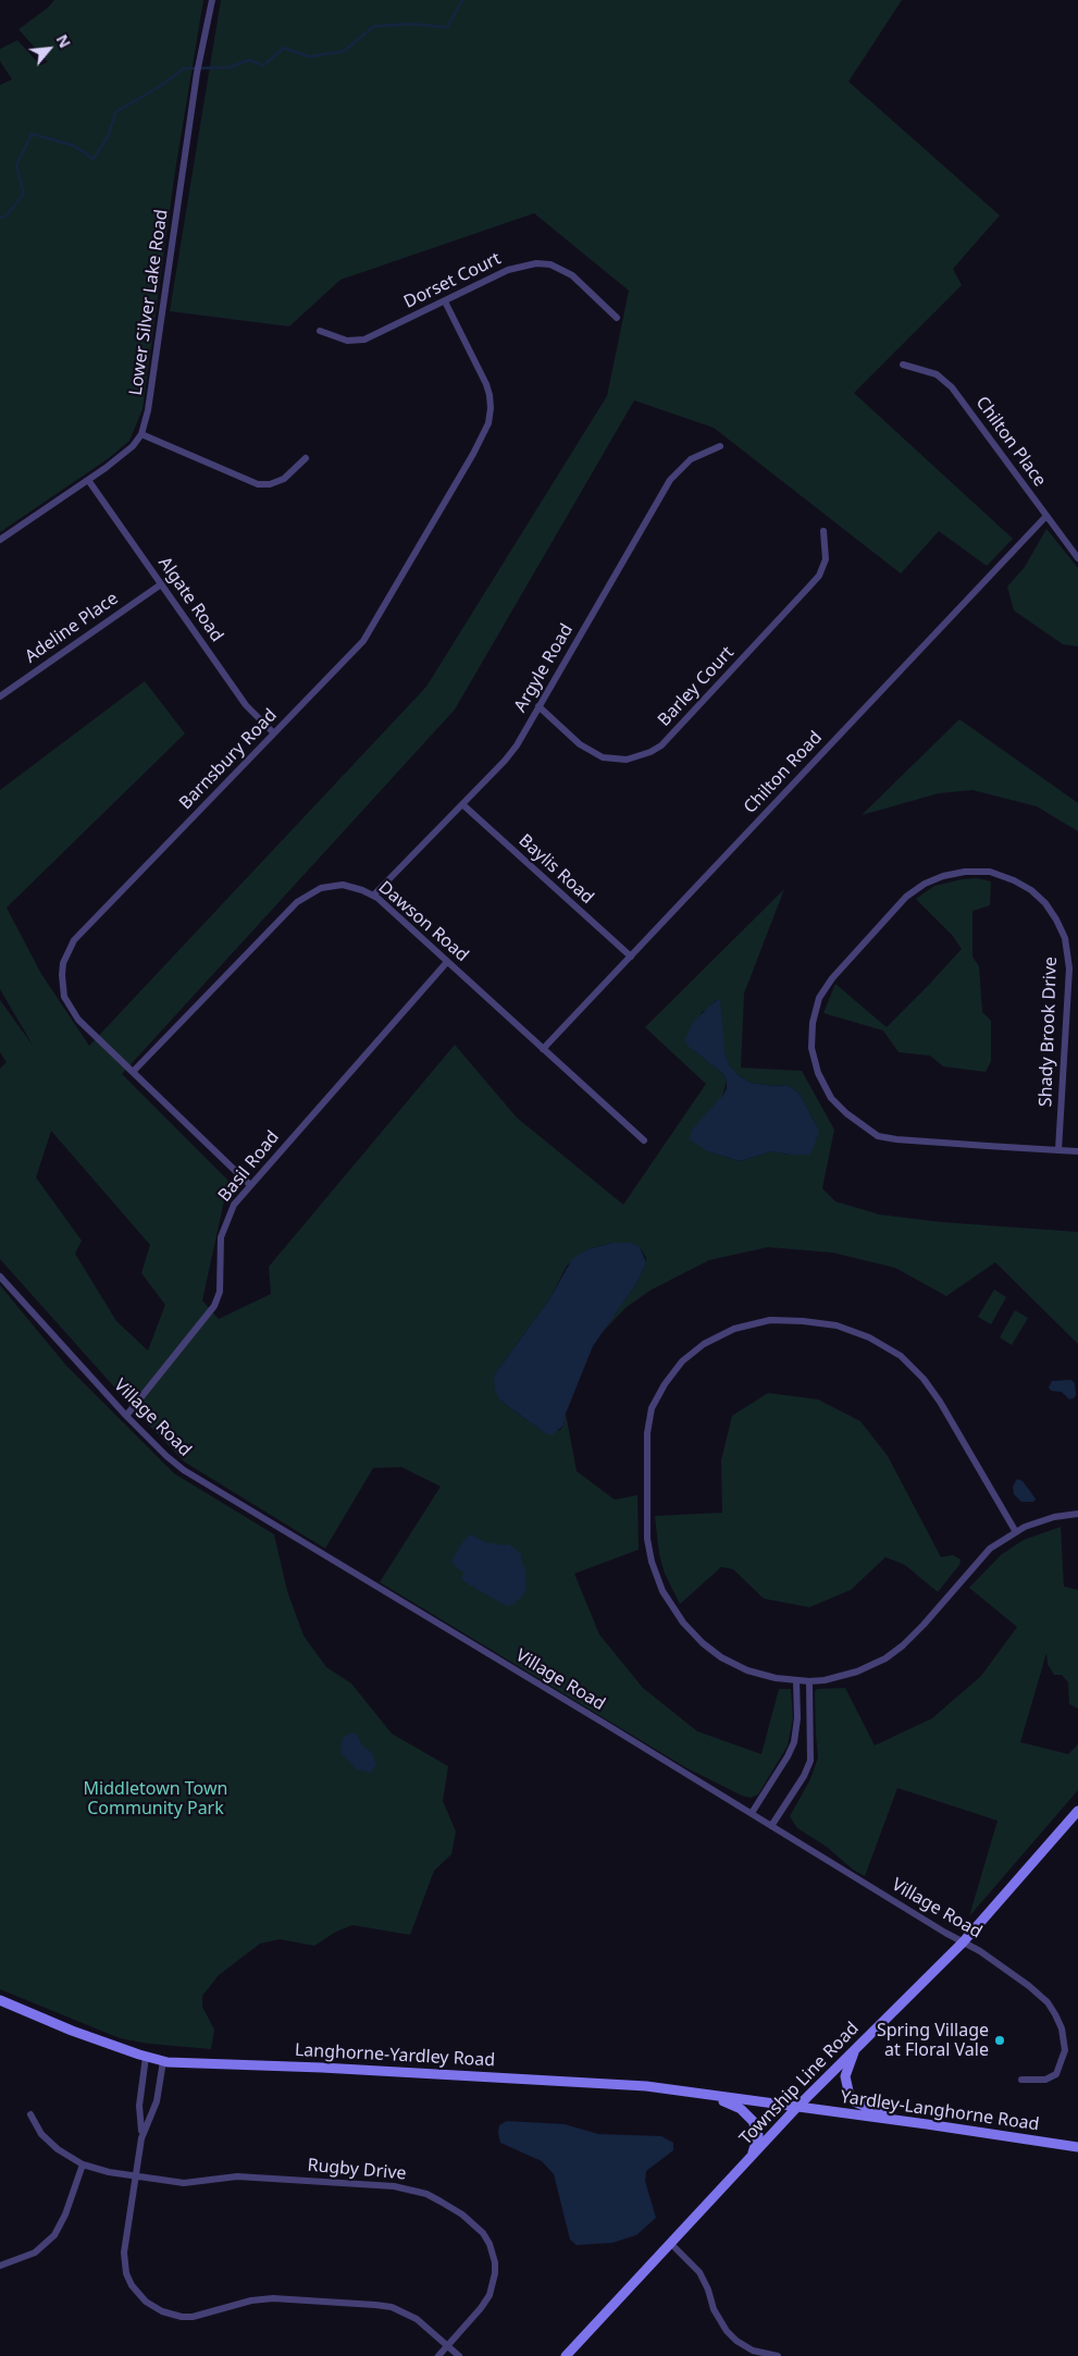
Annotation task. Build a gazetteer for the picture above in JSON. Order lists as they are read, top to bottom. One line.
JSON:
{"streets":{"main road":["Langhorne-Yardley Road","Township Line Road","Yardley-Langhorne Road"],"street":["Dorset Court","Lower Silver Lake Road","Chilton Place","Algate Road","Adeline Place","Argyle Road","Barley Court","Barnsbury Road","Chilton Road","Baylis Road","Dawson Road","Shady Brook Drive","Basil Road","Village Road","Rugby Drive"]},"crossings":[["Dorset Court","Barnsbury Road"],["Lower Silver Lake Road","Algate Road"],["Chilton Place","Chilton Road"],["Algate Road","Adeline Place"],["Algate Road","Barnsbury Road"],["Argyle Road","Barley Court"],["Argyle Road","Baylis Road"],["Argyle Road","Dawson Road"],["Barnsbury Road","Dawson Road"],["Barnsbury Road","Basil Road"],["Chilton Road","Baylis Road"],["Chilton Road","Dawson Road"],["Dawson Road","Basil Road"],["Basil Road","Village Road"],["Village Road","Township Line Road"],["Langhorne-Yardley Road","Township Line Road"],["Langhorne-Yardley Road","Yardley-Langhorne Road"],["Township Line Road","Yardley-Langhorne Road"]],"parks":["Middletown Town Community Park"],"places":["Spring Village at Floral Vale"],"north":"top right"}
